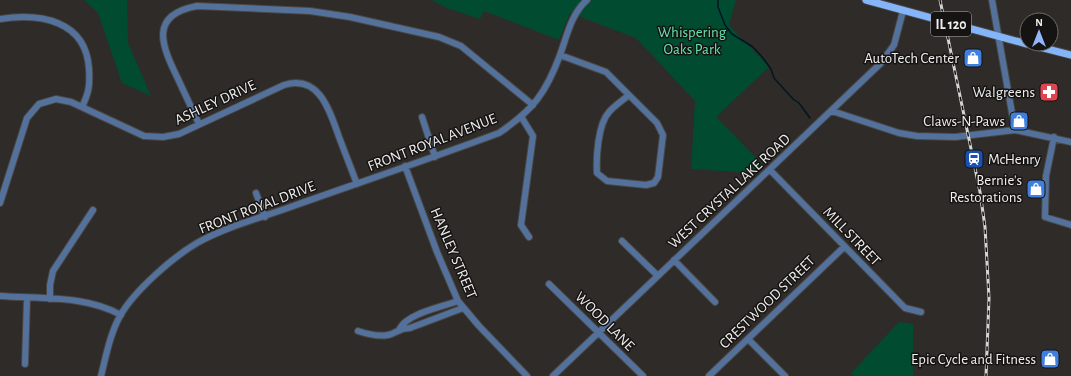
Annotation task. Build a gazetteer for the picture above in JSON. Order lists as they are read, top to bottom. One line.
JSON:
{"streets":{"main road":["IL 120"],"street":["ASHLEY DRIVE","FRONT ROYAL AVENUE","WEST CRYSTAL LAKE ROAD","FRONT ROYAL DRIVE","MILL STREET","HANLEY STREET","CRESTWOOD STREET","WOOD LANE"]},"crossings":[["IL 120","WEST CRYSTAL LAKE ROAD"],["ASHLEY DRIVE","FRONT ROYAL AVENUE"],["ASHLEY DRIVE","FRONT ROYAL DRIVE"],["FRONT ROYAL AVENUE","FRONT ROYAL DRIVE"],["FRONT ROYAL AVENUE","HANLEY STREET"],["WEST CRYSTAL LAKE ROAD","MILL STREET"],["WEST CRYSTAL LAKE ROAD","WOOD LANE"],["MILL STREET","CRESTWOOD STREET"]],"parks":["Whispering Oaks Park"],"places":{"shop":["AutoTech Center","Claws-N-Paws","Bernie's Restorations","Epic Cycle and Fitness"],"pharmacy":["Walgreens"],"station":["McHenry"]},"north":"top"}
